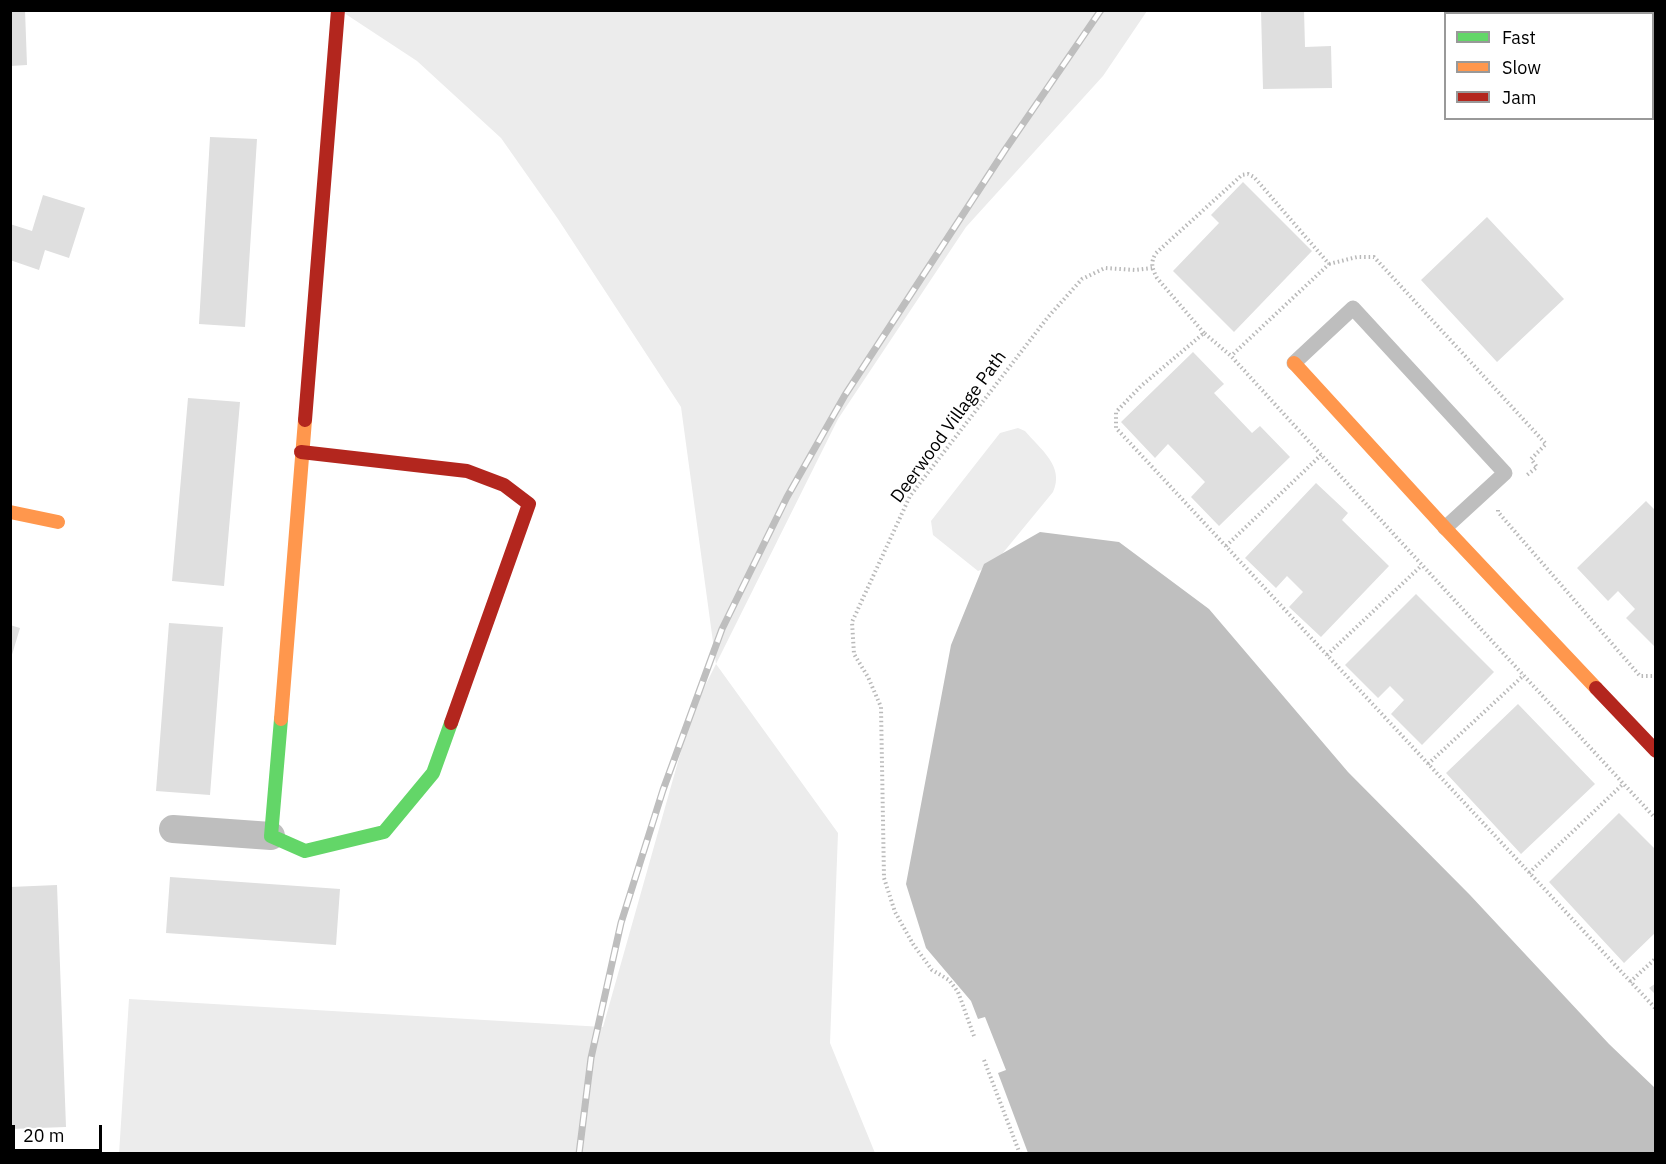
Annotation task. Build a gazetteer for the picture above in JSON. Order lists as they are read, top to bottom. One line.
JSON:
{"streets":{"path":["Deerwood Village Path"]},"legend":["Fast","Slow","Jam"],"scale_bar":"20 m"}
